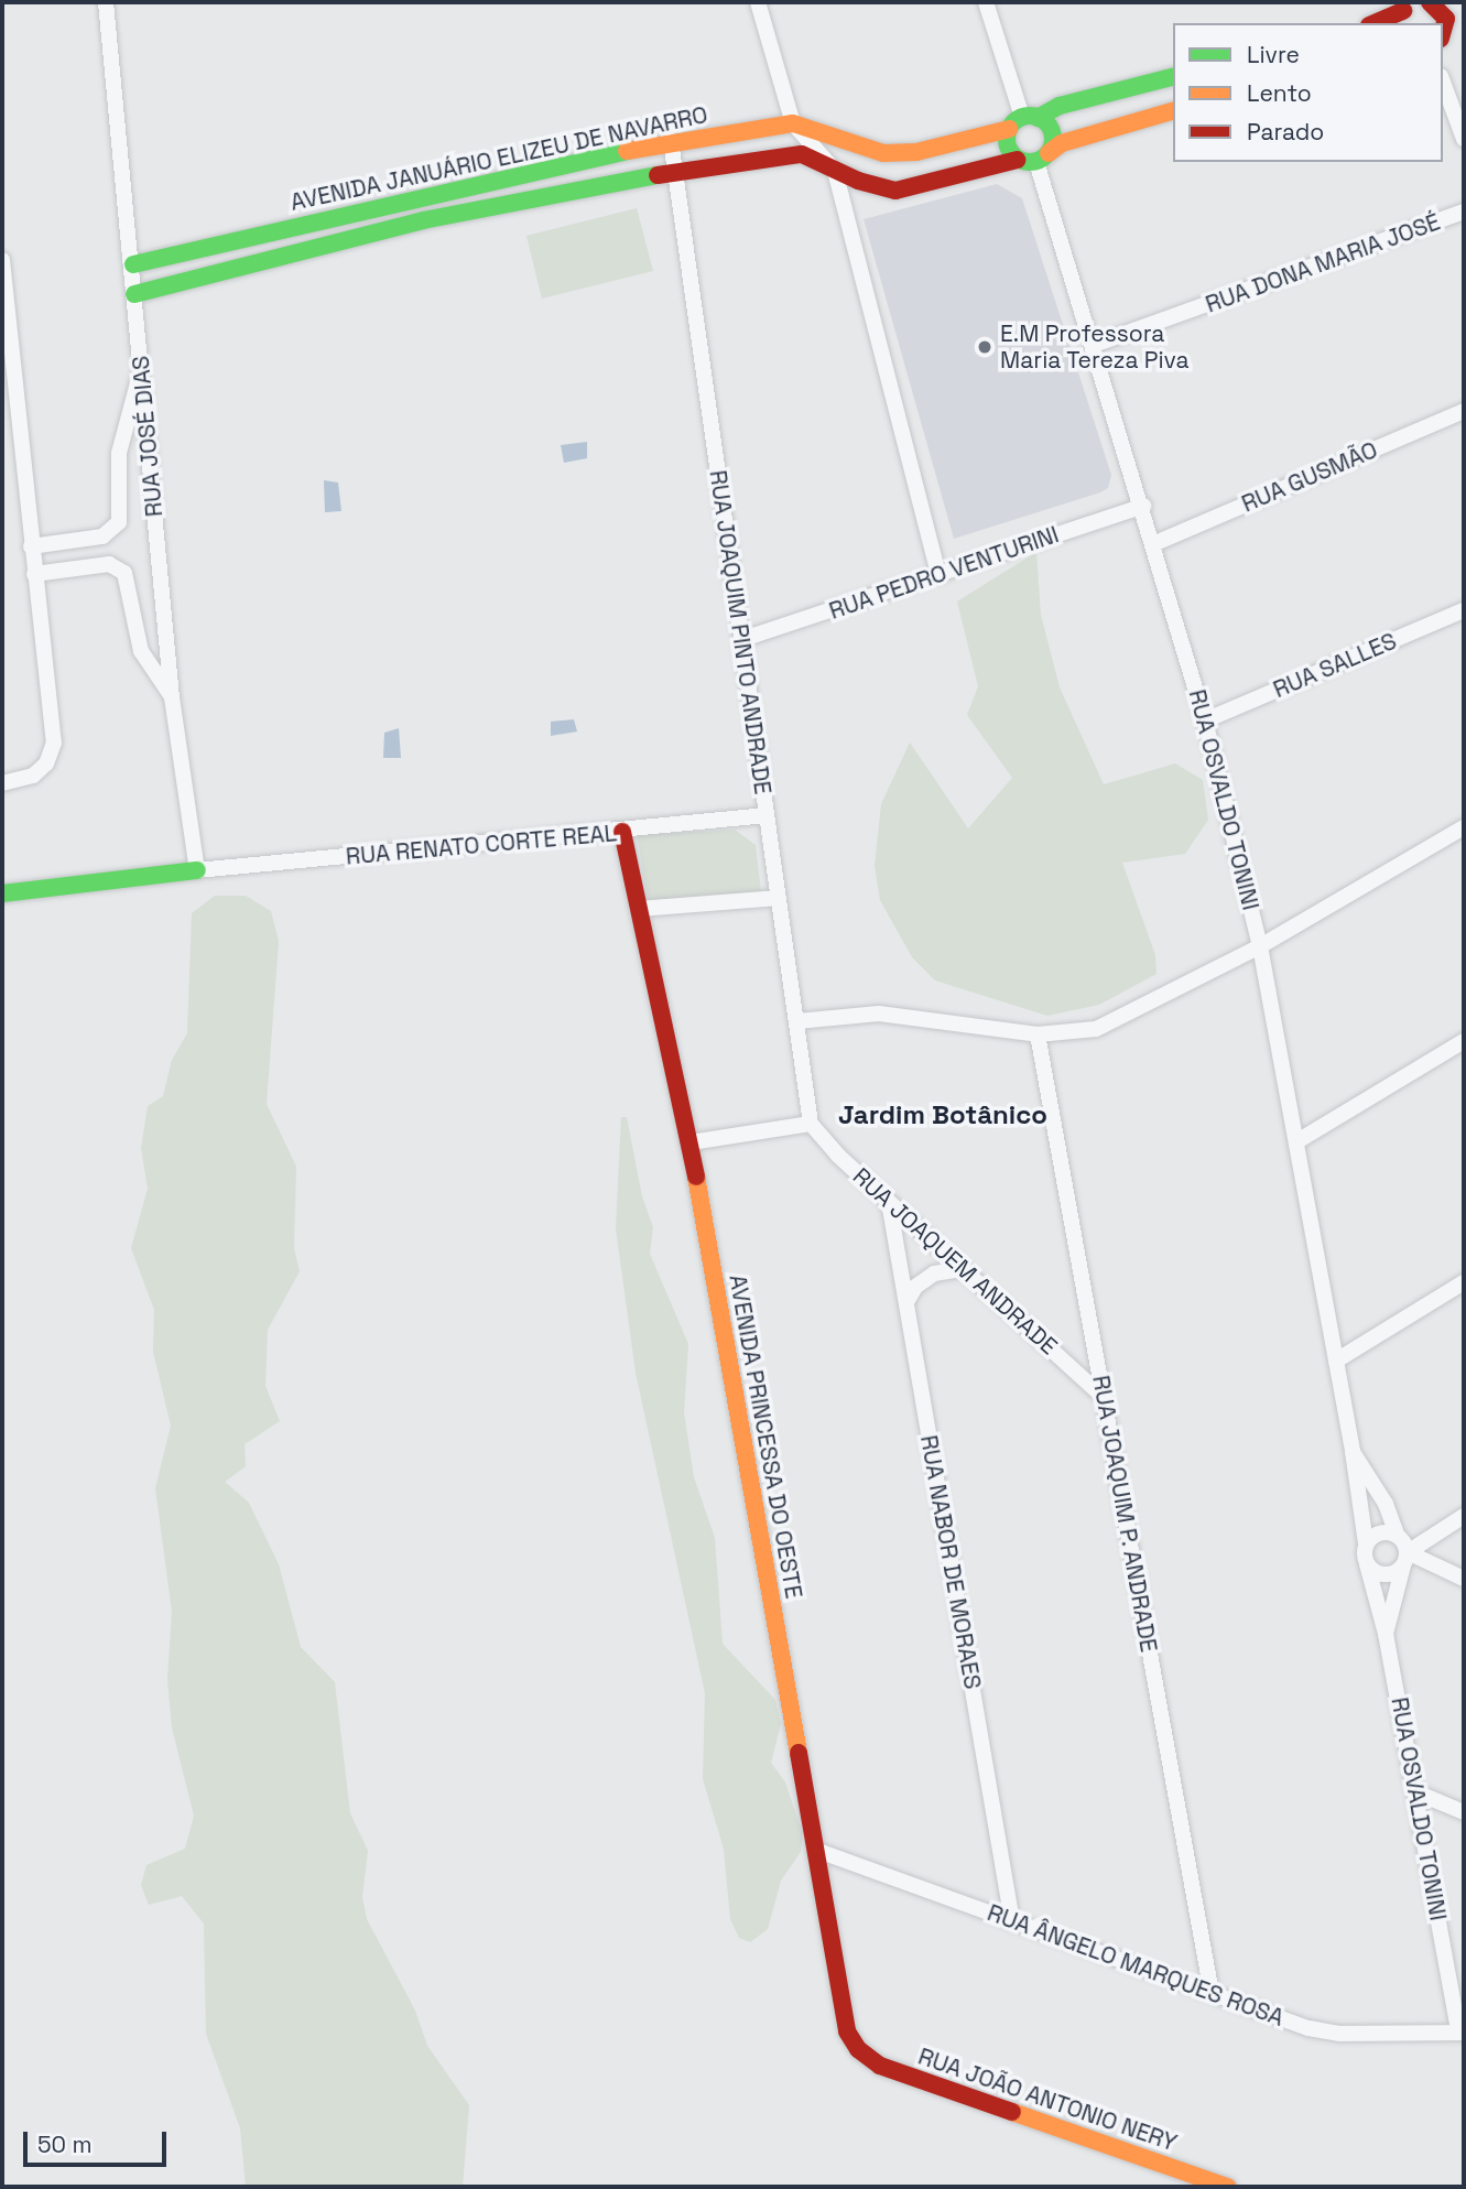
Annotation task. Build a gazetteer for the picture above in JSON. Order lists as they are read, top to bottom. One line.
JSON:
{"streets":{"street":["AVENIDA JANUÁRIO ELIZEU DE NAVARRO","RUA DONA MARIA JOSÉ","RUA JOSÉ DIAS","RUA GUSMÃO","RUA PEDRO VENTURINI","RUA JOAQUIM PINTO ANDRADE","RUA SALLES","RUA OSVALDO TONINI","RUA RENATO CORTE REAL","RUA JOAQUEM ANDRADE","AVENIDA PRINCESSA DO OESTE","RUA JOAQUIM P. ANDRADE","RUA NABOR DE MORAES","RUA ÂNGELO MARQUES ROSA","RUA JOÃO ANTONIO NERY"]},"crossings":[["AVENIDA JANUÁRIO ELIZEU DE NAVARRO","RUA JOSÉ DIAS"],["AVENIDA JANUÁRIO ELIZEU DE NAVARRO","RUA JOAQUIM PINTO ANDRADE"],["RUA DONA MARIA JOSÉ","RUA OSVALDO TONINI"],["RUA JOSÉ DIAS","RUA RENATO CORTE REAL"],["RUA GUSMÃO","RUA OSVALDO TONINI"],["RUA PEDRO VENTURINI","RUA JOAQUIM PINTO ANDRADE"],["RUA PEDRO VENTURINI","RUA OSVALDO TONINI"],["RUA JOAQUIM PINTO ANDRADE","RUA RENATO CORTE REAL"],["RUA JOAQUIM PINTO ANDRADE","RUA JOAQUEM ANDRADE"],["RUA SALLES","RUA OSVALDO TONINI"],["RUA OSVALDO TONINI","RUA ÂNGELO MARQUES ROSA"],["RUA RENATO CORTE REAL","AVENIDA PRINCESSA DO OESTE"],["RUA JOAQUEM ANDRADE","RUA JOAQUIM P. ANDRADE"],["RUA JOAQUEM ANDRADE","RUA NABOR DE MORAES"],["AVENIDA PRINCESSA DO OESTE","RUA ÂNGELO MARQUES ROSA"],["AVENIDA PRINCESSA DO OESTE","RUA JOÃO ANTONIO NERY"],["RUA JOAQUIM P. ANDRADE","RUA ÂNGELO MARQUES ROSA"],["RUA NABOR DE MORAES","RUA ÂNGELO MARQUES ROSA"]],"districts":["Jardim Botânico"],"places":["E.M Professora Maria Tereza Piva"],"legend":["Livre","Lento","Parado"],"scale_bar":"50 m"}
